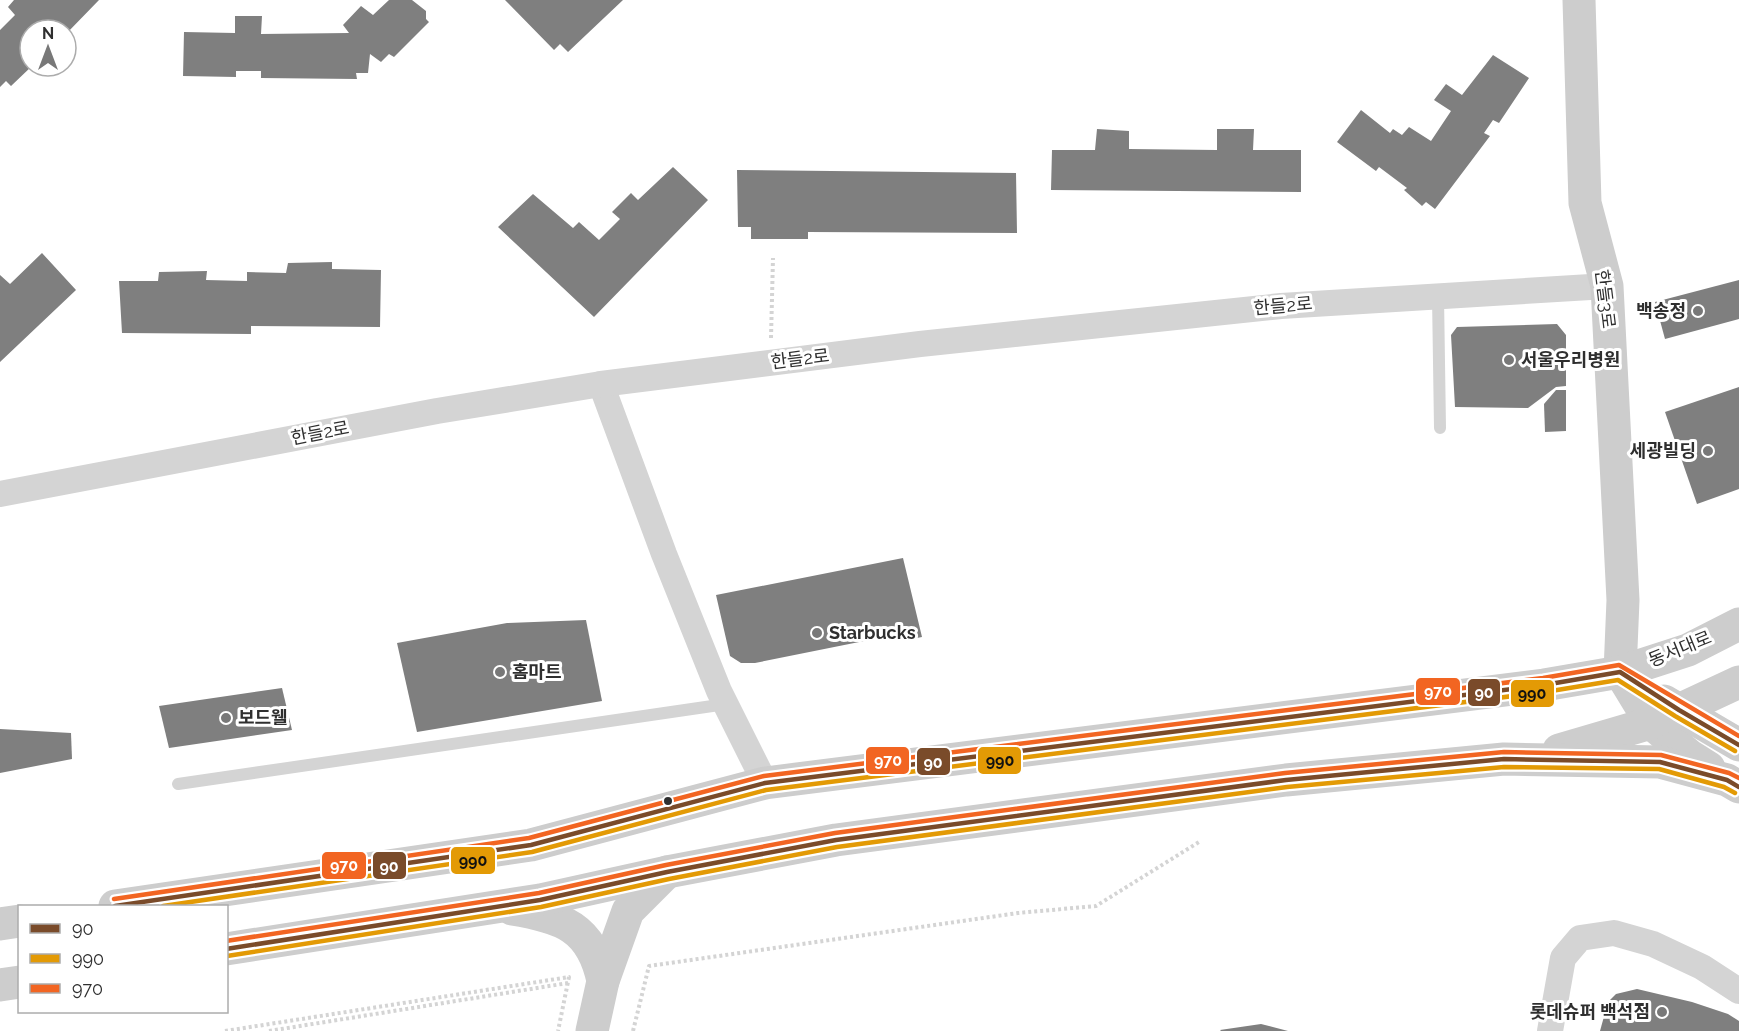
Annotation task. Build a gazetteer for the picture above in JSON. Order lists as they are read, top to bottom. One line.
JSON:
{"streets":{"main road":["한들3로","동서대로"],"street":["한들2로"]},"crossings":[["한들3로","한들2로"],["한들3로","동서대로"]],"places":["백송정","서울우리병원","세광빌딩","Starbucks","홈마트","보드웰","롯데슈퍼 백석점"],"lines":["transit line 970","transit line 90","transit line 990"],"legend":["90","990","970"],"north":"top"}
